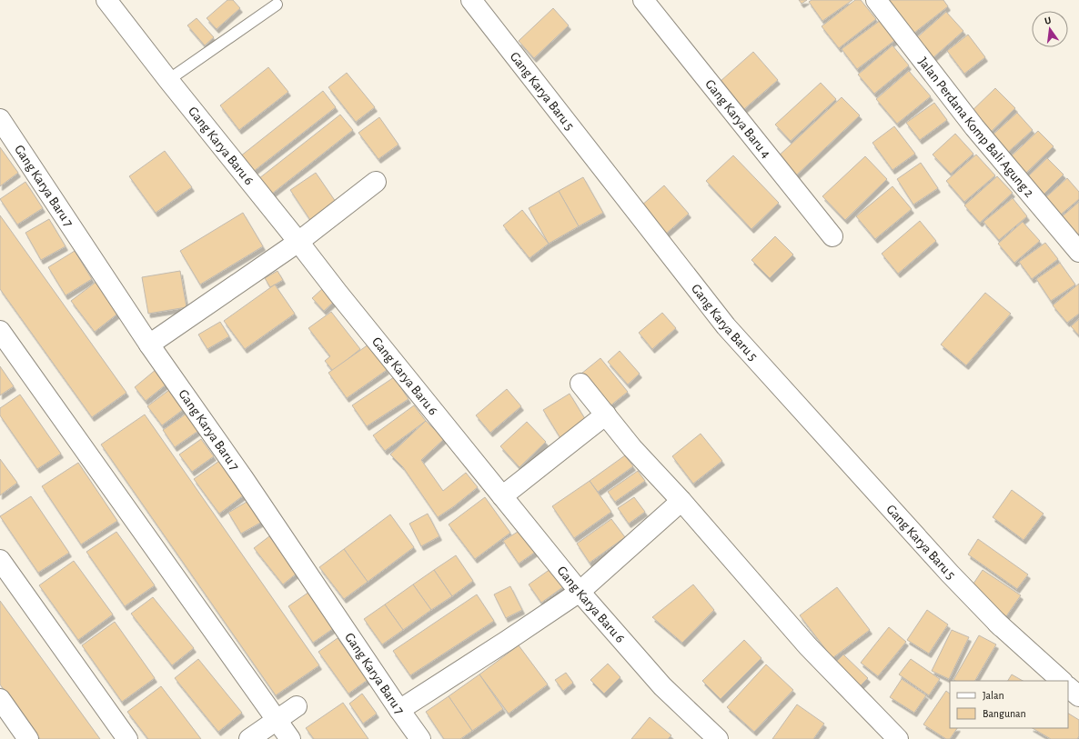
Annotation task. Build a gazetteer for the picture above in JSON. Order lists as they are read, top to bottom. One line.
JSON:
{"streets":{"street":["Gang Karya Baru 5","Gang Karya Baru 4","Jalan Perdana Komp Bali Agung 2","Gang Karya Baru 6","Gang Karya Baru 7"]},"legend":["Jalan","Bangunan"],"north":"top"}
